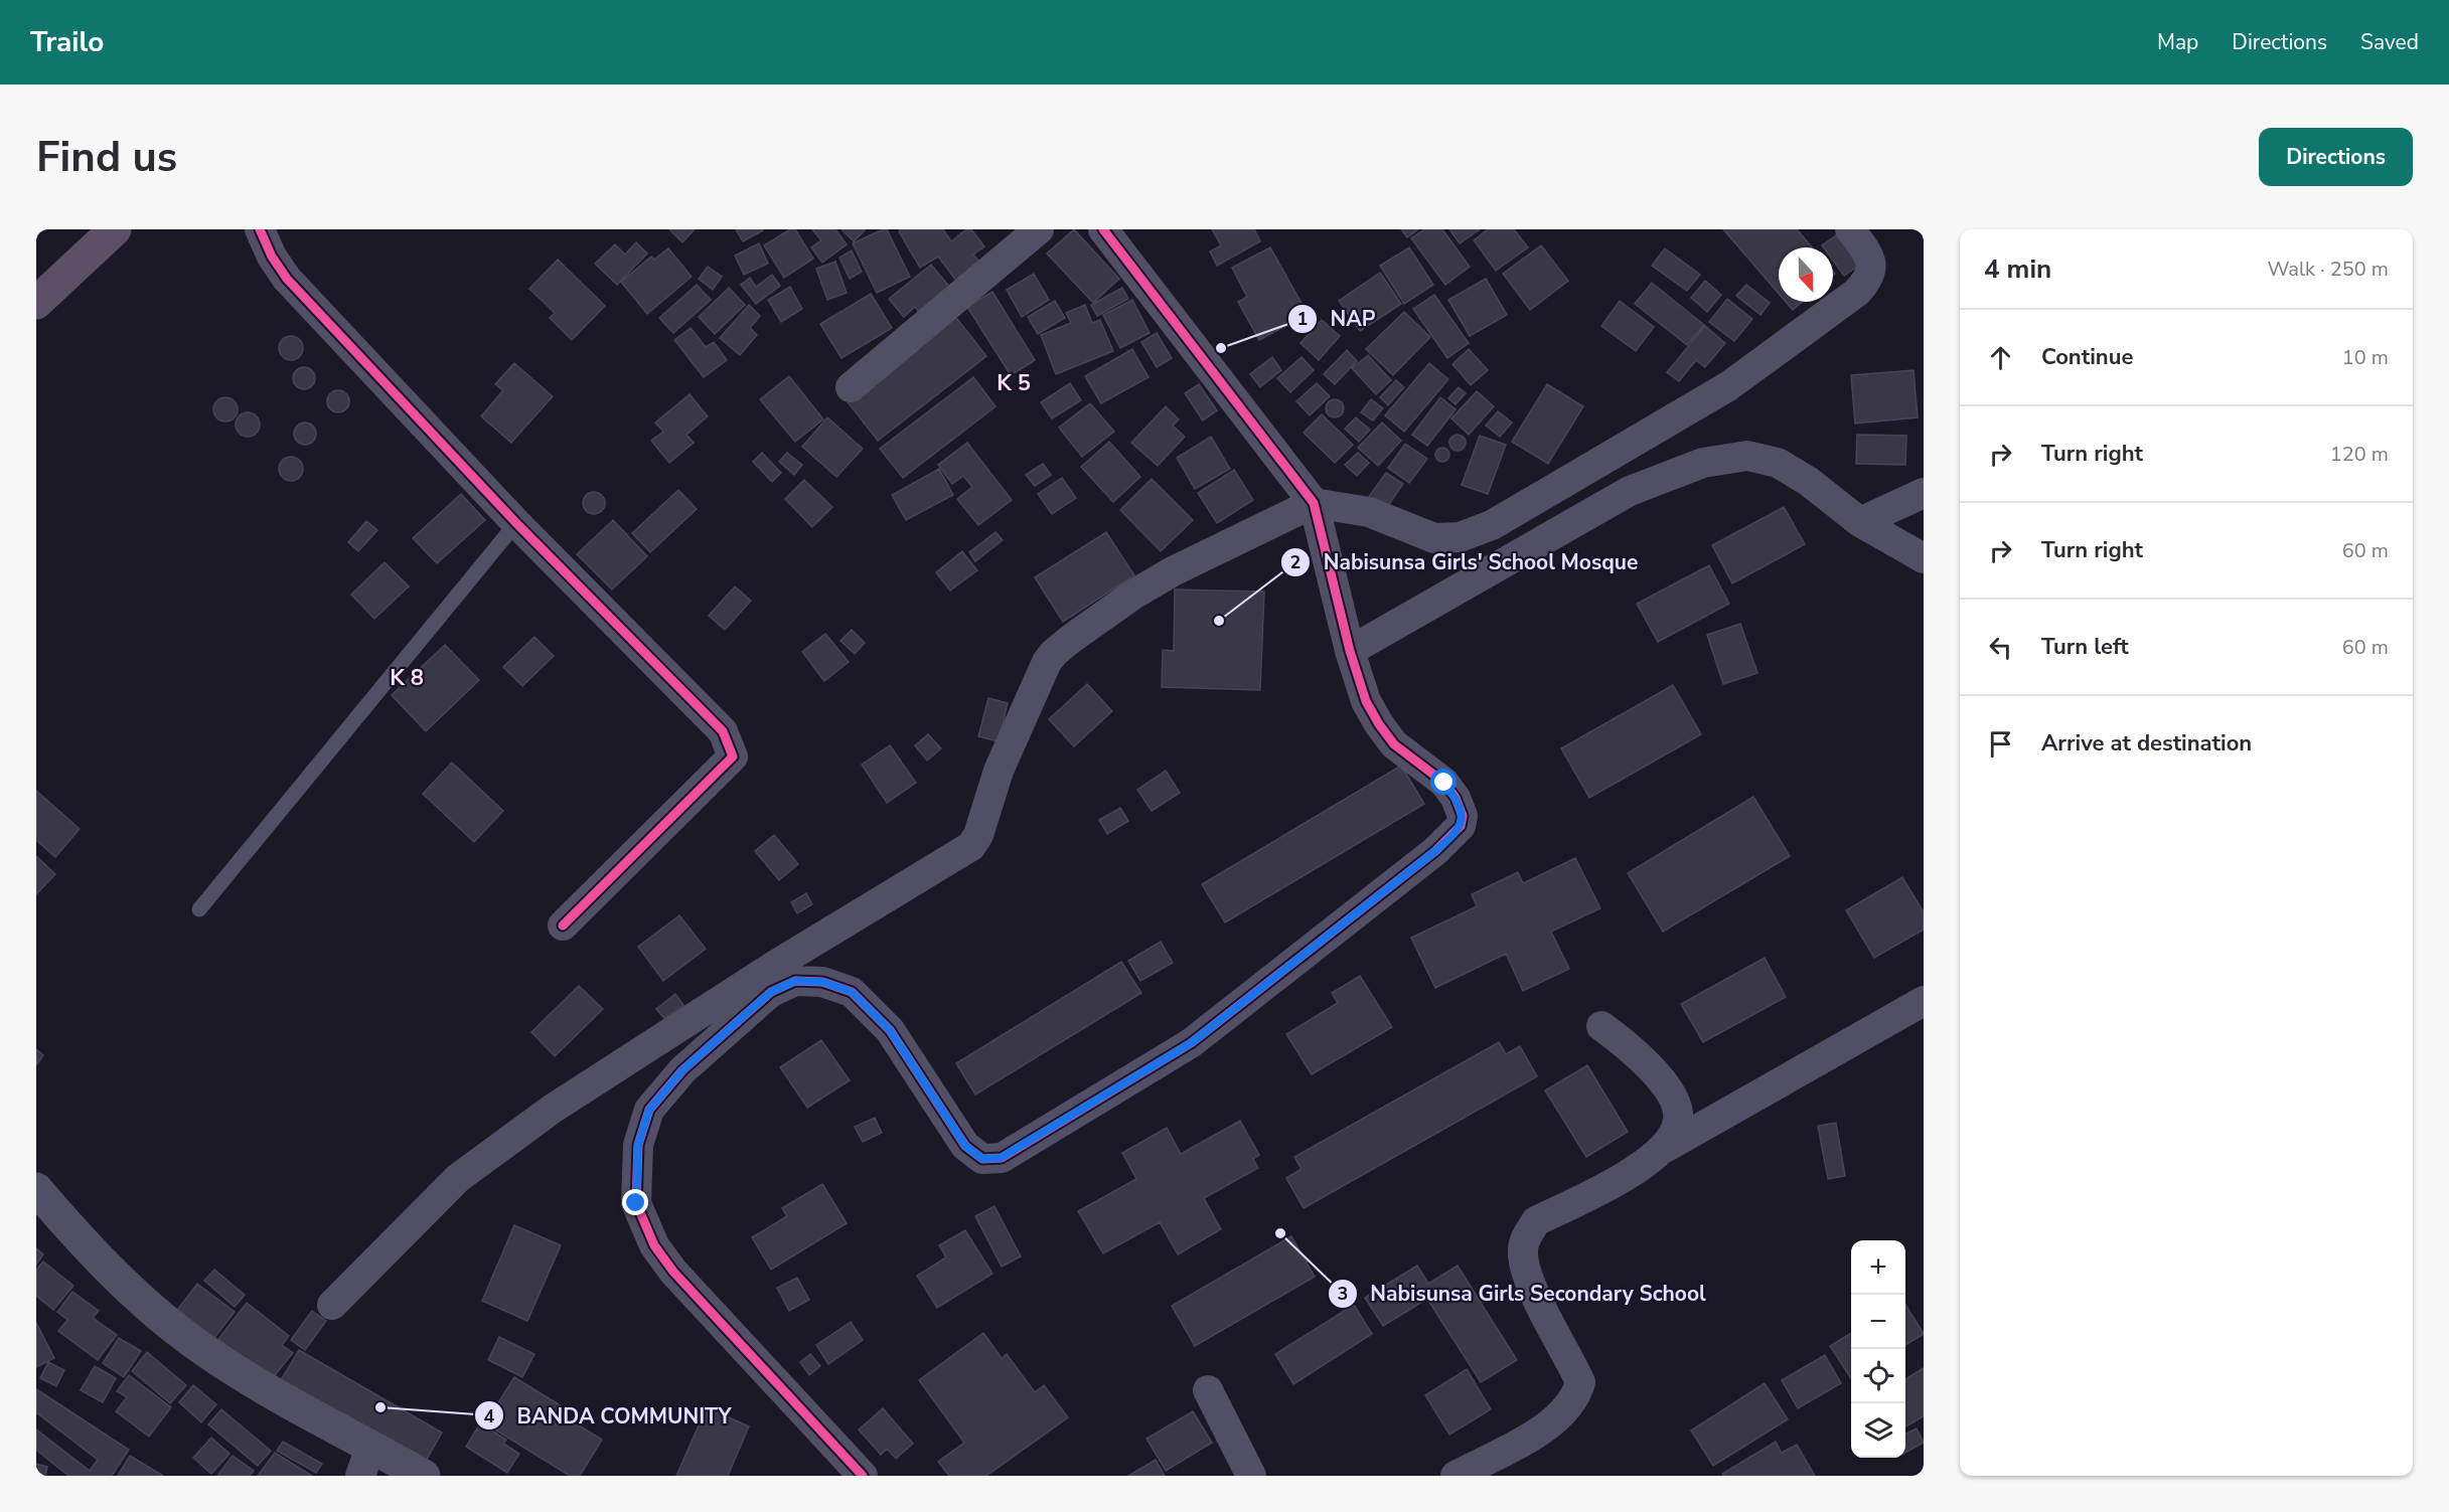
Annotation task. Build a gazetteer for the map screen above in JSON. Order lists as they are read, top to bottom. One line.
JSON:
{"districts":["K 5","K 8"],"places":["NAP","Nabisunsa Girls' School Mosque","Nabisunsa Girls Secondary School","BANDA COMMUNITY"],"north":"bottom","page":{"header":"Trailo","nav":["Map","Directions","Saved"],"buttons":"Directions","title":"Find us","heading":["4 min","Walk · 250 m"],"list":[["Continue","10 m"],["Turn right","120 m"],["Turn right","60 m"],["Turn left","60 m"],"Arrive at destination"],"map_buttons":["+","−"]}}
